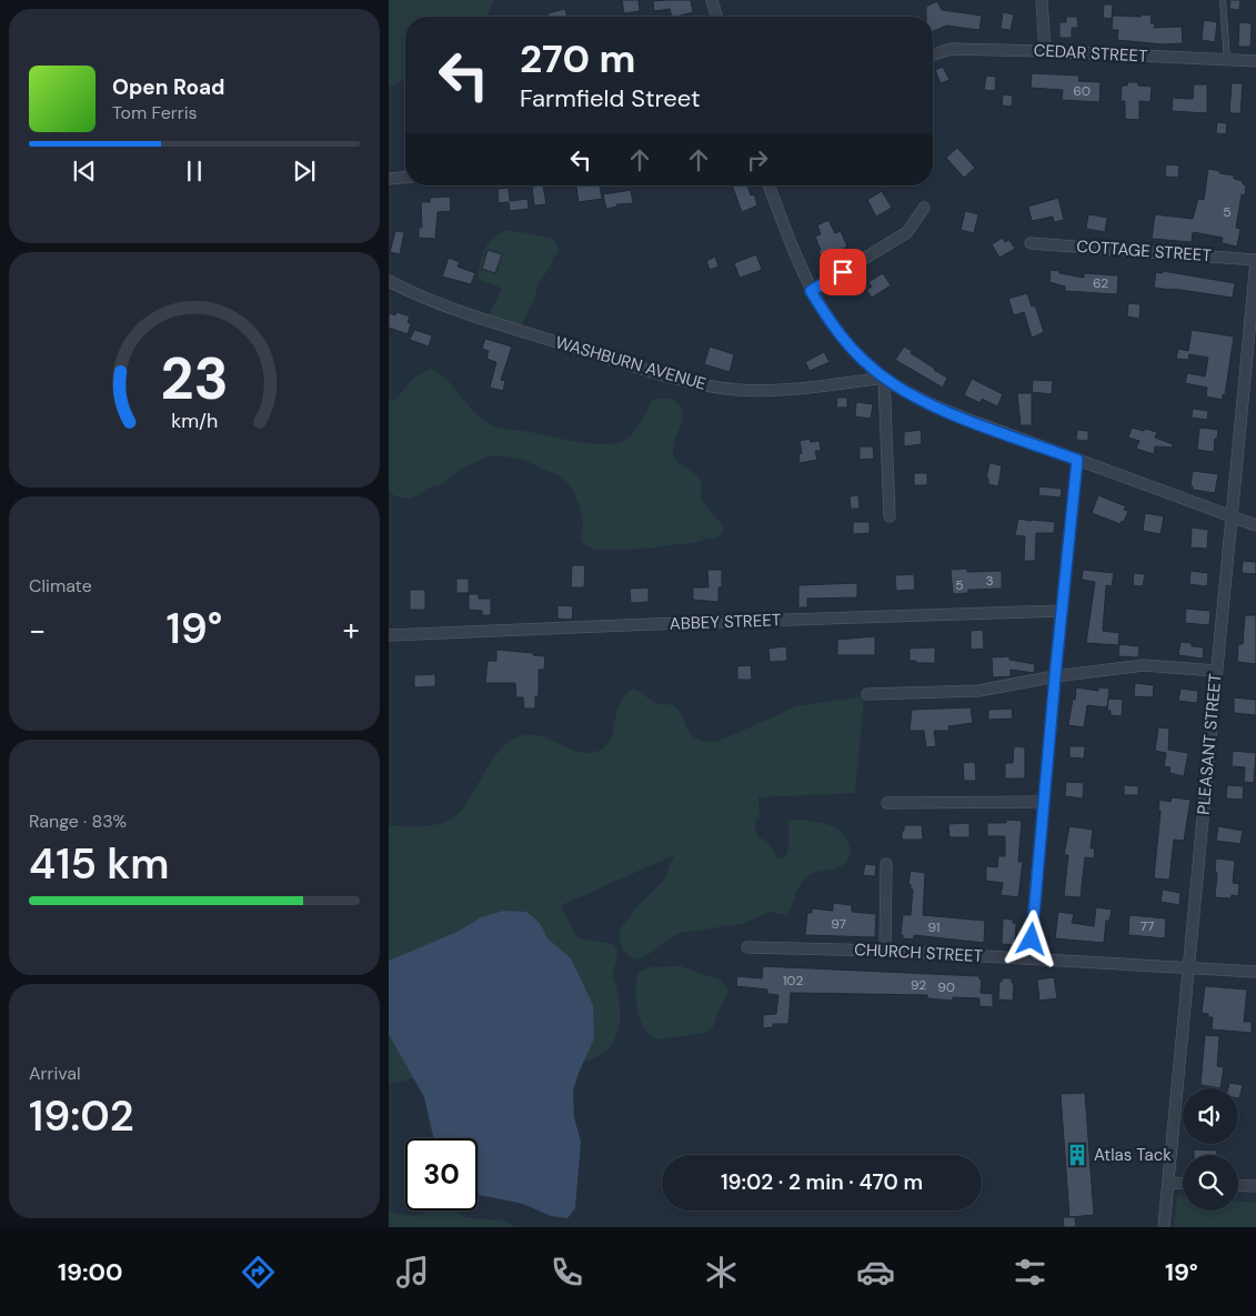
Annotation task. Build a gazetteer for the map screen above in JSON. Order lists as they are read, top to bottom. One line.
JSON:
{"streets":{"street":["CEDAR STREET","COTTAGE STREET","WASHBURN AVENUE","ABBEY STREET","PLEASANT STREET","CHURCH STREET"]},"crossings":[["COTTAGE STREET","PLEASANT STREET"],["PLEASANT STREET","CHURCH STREET"]],"places":{"building":["Atlas Tack"]},"house_numbers":["60","5","62","3","5","97","77","91","102","92","90"],"page":{"turn":["270 m","Farmfield Street"],"song":["Open Road","Tom Ferris"],"tile":["Climate",["Range · 83%","415 km"],["Arrival","19:02"]],"heat":["−","19°","+"],"limit":"30","trip":"19:02 · 2 min · 470 m","tabs":["19:00","19°"],"gauge":["23","km/h"]}}
